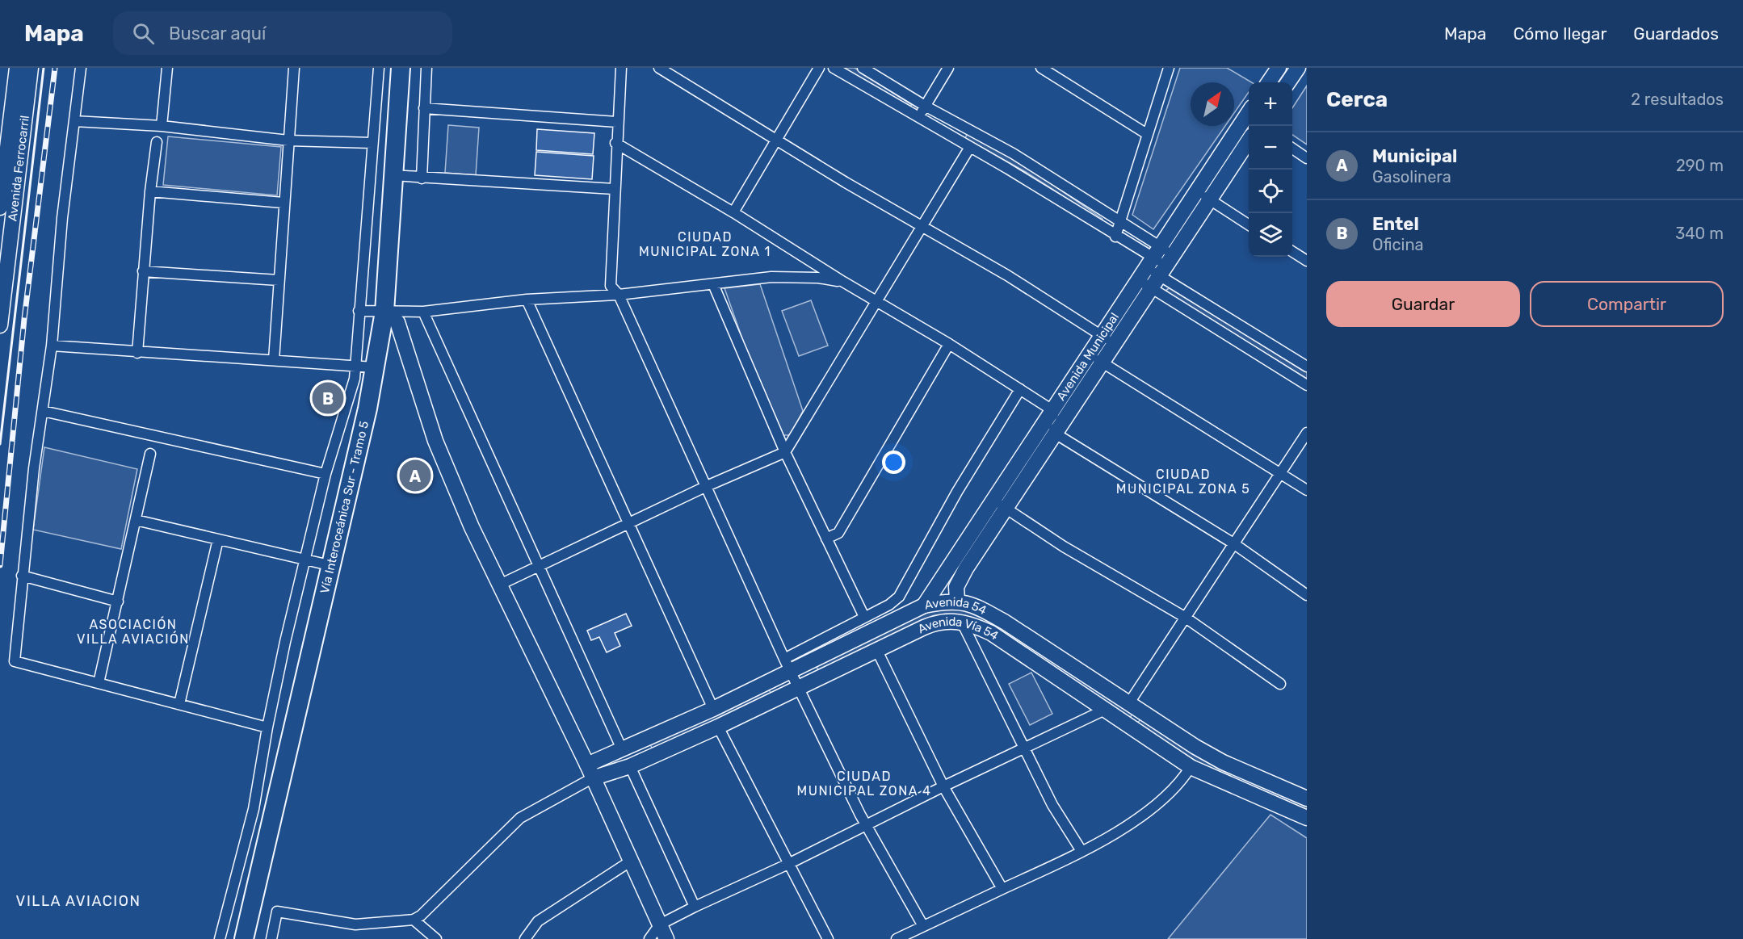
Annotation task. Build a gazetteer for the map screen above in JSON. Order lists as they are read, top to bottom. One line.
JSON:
{"streets":{"highway":["Vía Interoceánica Sur - Tramo 5"],"main road":["Avenida Ferrocarril","Avenida Municipal","Avenida 54","Avenida Vía 54"]},"crossings":[["Avenida Municipal","Avenida 54"],["Avenida 54","Avenida Vía 54"]],"districts":["CIUDAD MUNICIPAL ZONA 1","CIUDAD MUNICIPAL ZONA 5","ASOCIACIÓN VILLA AVIACIÓN","CIUDAD MUNICIPAL ZONA 4","VILLA AVIACION"],"north":"top right","page":{"header":"Mapa","search":"Buscar aquí","nav":["Mapa","Cómo llegar","Guardados"],"heading":["Cerca","2 resultados"],"map_buttons":["+","−"],"list":[{"mark":"A","name":"Municipal","note":"Gasolinera","value":"290 m"},{"mark":"B","name":"Entel","note":"Oficina","value":"340 m"}],"buttons":["Guardar","Compartir"],"pins":["B","A"]}}
